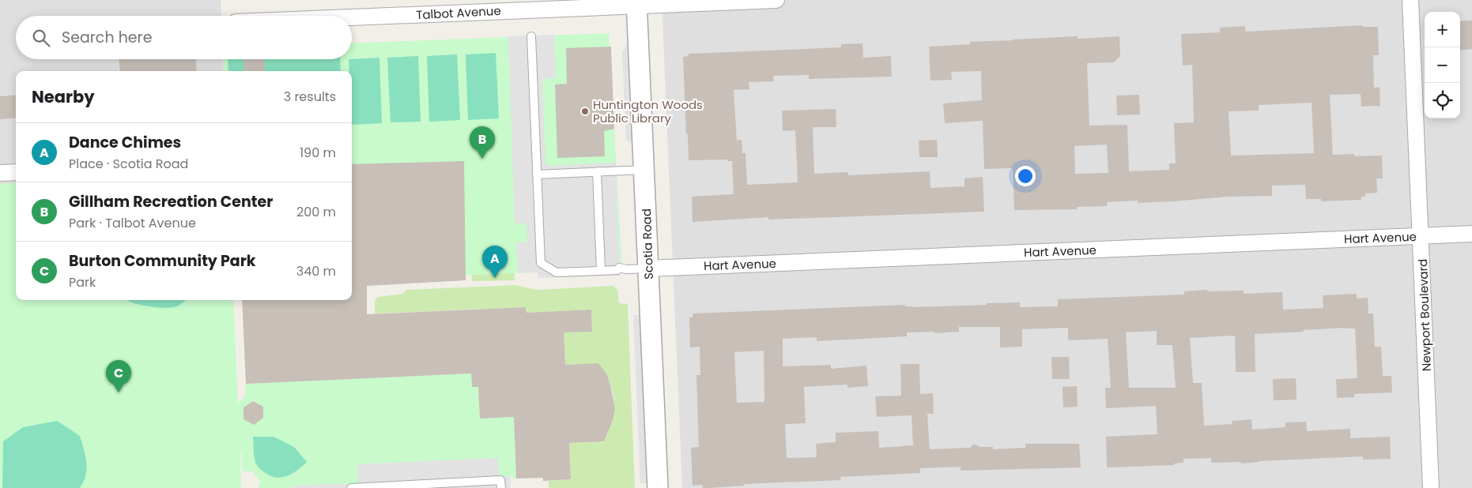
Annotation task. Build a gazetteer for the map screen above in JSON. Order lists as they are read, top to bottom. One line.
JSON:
{"streets":{"street":["Talbot Avenue","Hart Avenue","Scotia Road","Newport Boulevard"]},"crossings":[["Talbot Avenue","Scotia Road"],["Hart Avenue","Scotia Road"],["Hart Avenue","Newport Boulevard"]],"places":["Huntington Woods Public Library"],"page":{"map_buttons":["+","−"],"search":"Search here","heading":["Nearby","3 results"],"list":[{"mark":"A","name":"Dance Chimes","note":"Place · Scotia Road","value":"190 m"},{"mark":"B","name":"Gillham Recreation Center","note":"Park · Talbot Avenue","value":"200 m"},{"mark":"C","name":"Burton Community Park","note":"Park","value":"340 m"}],"pins":["B","A","C"]}}
